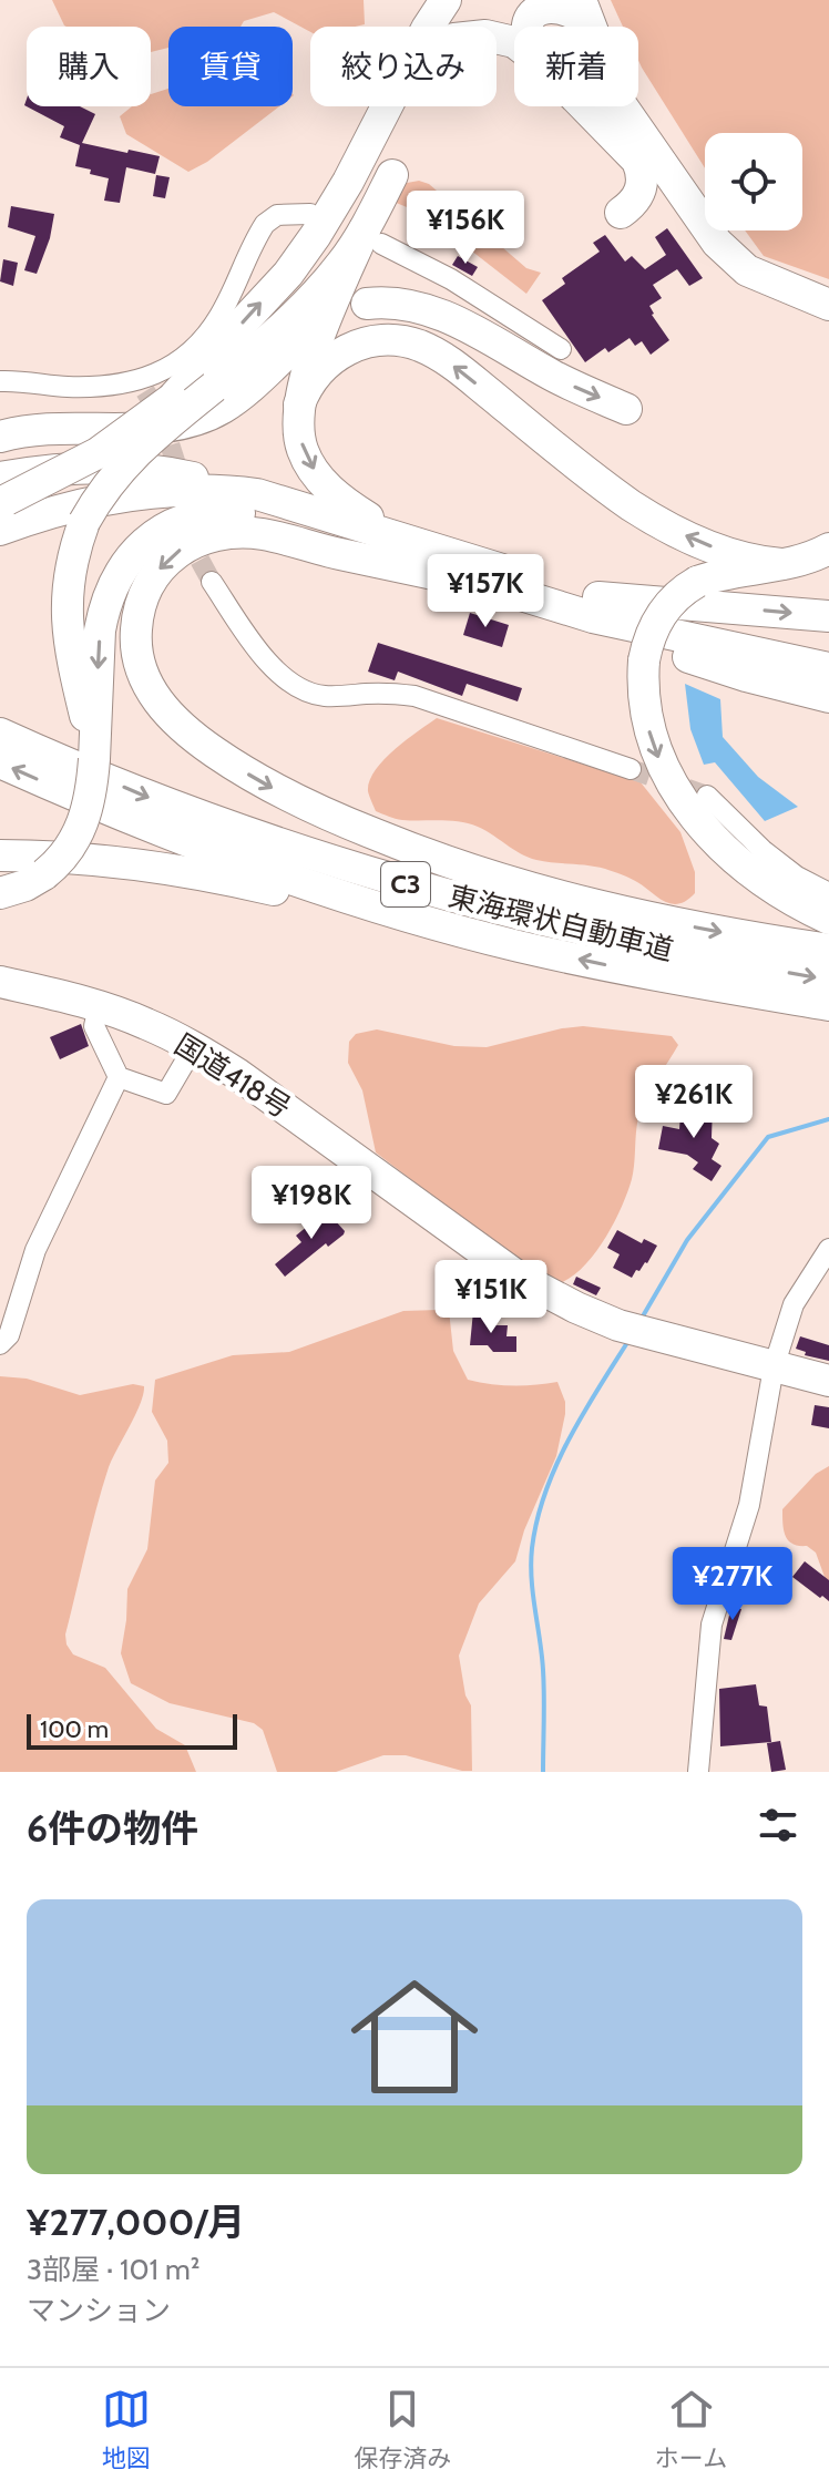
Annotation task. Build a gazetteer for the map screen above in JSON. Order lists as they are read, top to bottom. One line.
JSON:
{"streets":{"highway":["C3","東海環状自動車道","国道418号"]},"scale_bar":"100 m","page":{"chip":["購入","賃貸","絞り込み","新着"],"price":["¥156K","¥157K","¥261K","¥198K","¥151K","¥277K"],"scale":"100 m","heading":"6件の物件","list":[{"name":"¥277,000/月","note":"3部屋 · 101 m² · マンション"}],"tabs":["地図","保存済み","ホーム"]}}
